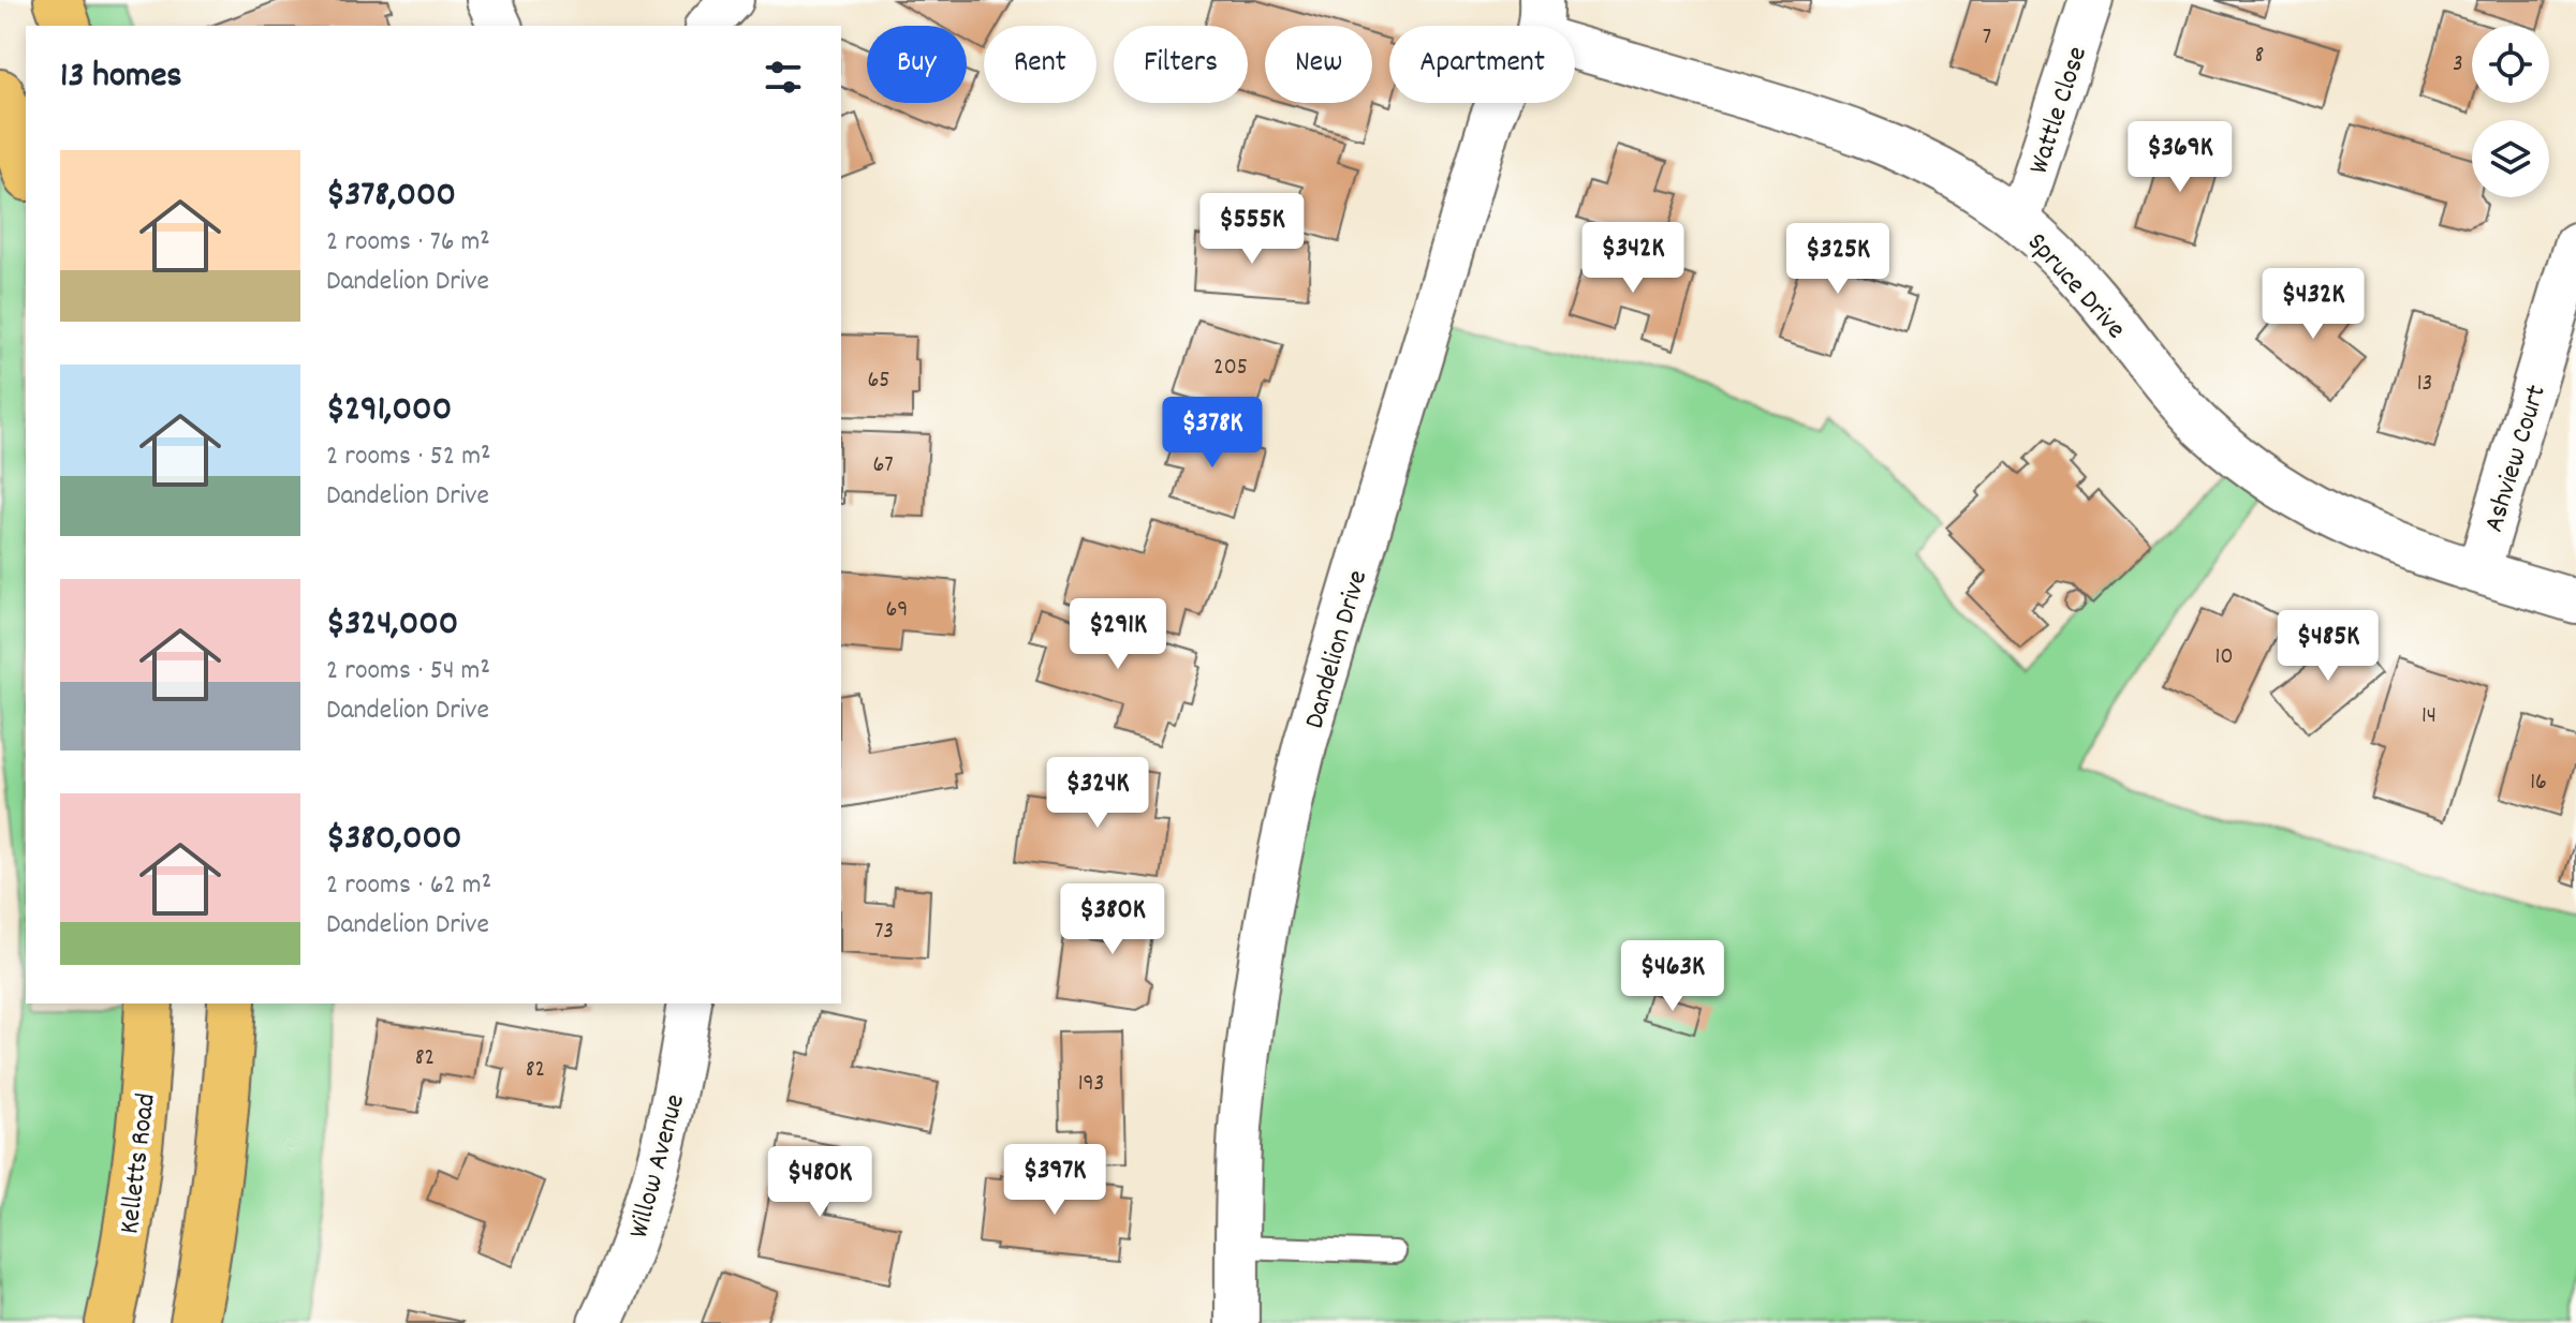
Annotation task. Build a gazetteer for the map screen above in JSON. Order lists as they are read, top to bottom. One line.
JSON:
{"streets":{"main road":["Kelletts Road"],"street":["Wattle Close","Spruce Drive","Ashview Court","Dandelion Drive","Willow Avenue"]},"crossings":[["Wattle Close","Spruce Drive"],["Spruce Drive","Ashview Court"],["Spruce Drive","Dandelion Drive"]],"house_numbers":["7","8","3","205","65","13","67","69","10","14","16","73","82","82","193"],"page":{"chip":["Buy","Rent","Filters","New","Apartment"],"heading":"13 homes","price":["$369K","$555K","$342K","$325K","$432K","$378K","$291K","$485K","$324K","$380K","$463K","$397K","$480K"],"list":[{"name":"$378,000","note":"2 rooms · 76 m² · Dandelion Drive"},{"name":"$291,000","note":"2 rooms · 52 m² · Dandelion Drive"},{"name":"$324,000","note":"2 rooms · 54 m² · Dandelion Drive"},{"name":"$380,000","note":"2 rooms · 62 m² · Dandelion Drive"}]}}
